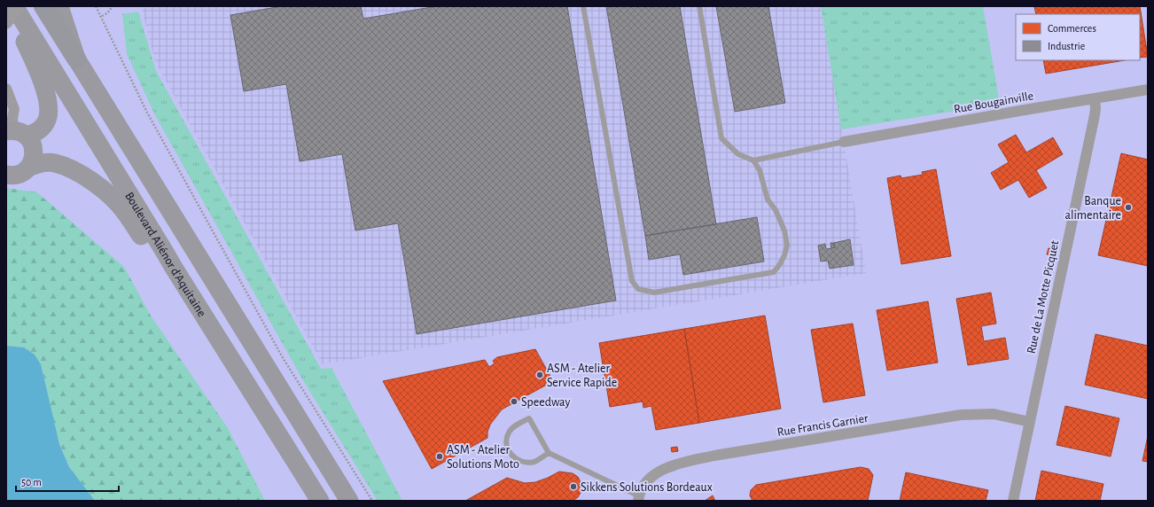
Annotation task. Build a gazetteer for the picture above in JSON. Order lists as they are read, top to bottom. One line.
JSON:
{"streets":{"highway":["Boulevard Aliénor d'Aquitaine"],"street":["Rue Bougainville","Rue de La Motte Picquet","Rue Francis Garnier"]},"crossings":[["Rue Bougainville","Rue de La Motte Picquet"],["Rue de La Motte Picquet","Rue Francis Garnier"]],"places":["Banque alimentaire","ASM - Atelier Service Rapide","Speedway","ASM - Atelier Solutions Moto","Sikkens Solutions Bordeaux"],"legend":["Commerces","Industrie"],"scale_bar":"50 m"}
